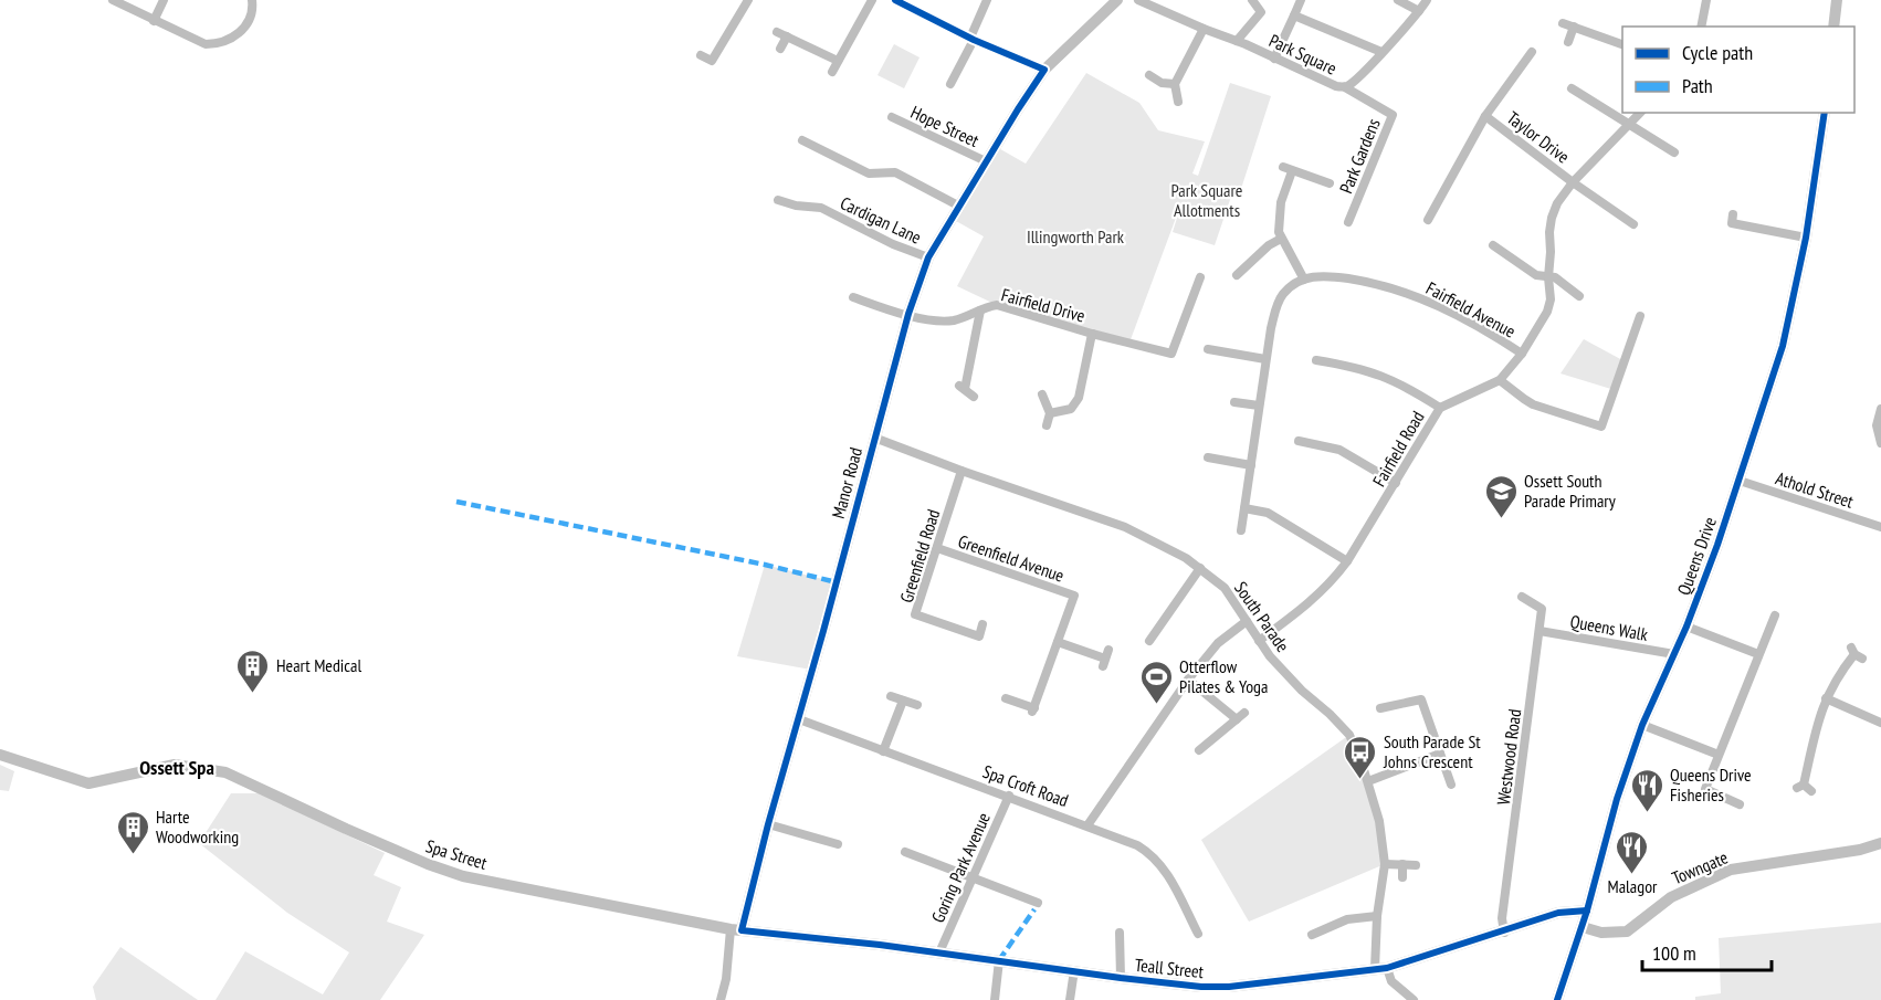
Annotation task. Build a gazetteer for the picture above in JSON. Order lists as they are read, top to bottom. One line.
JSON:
{"streets":{"street":["Park Square","Hope Street","Taylor Drive","Park Gardens","Cardigan Lane","Fairfield Drive","Fairfield Avenue","Fairfield Road","Manor Road","Athold Street","Greenfield Road","Queens Drive","Greenfield Avenue","South Parade","Queens Walk","Westwood Road","Spa Croft Road","Spa Street","Goring Park Avenue","Towngate","Teall Street"]},"crossings":[["Park Square","Park Gardens"],["Hope Street","Manor Road"],["Taylor Drive","Fairfield Road"],["Cardigan Lane","Manor Road"],["Fairfield Drive","Manor Road"],["Fairfield Avenue","Fairfield Road"],["Fairfield Road","South Parade"],["Manor Road","South Parade"],["Manor Road","Spa Croft Road"],["Manor Road","Spa Street"],["Manor Road","Teall Street"],["Athold Street","Queens Drive"],["Greenfield Road","Greenfield Avenue"],["Greenfield Road","South Parade"],["Queens Drive","Queens Walk"],["Queens Drive","Towngate"],["Queens Drive","Teall Street"],["South Parade","Teall Street"],["Queens Walk","Westwood Road"],["Westwood Road","Teall Street"],["Spa Croft Road","Goring Park Avenue"],["Spa Street","Teall Street"],["Goring Park Avenue","Teall Street"]],"districts":["Ossett Spa"],"parks":["Park Square Allotments","Illingworth Park"],"places":{"school or university":["Ossett South Parade Primary"],"building":["Heart Medical","Harte Woodworking"],"sports":["Otterflow Pilates & Yoga"],"bus stop":["South Parade St Johns Crescent"],"restaurant":["Queens Drive Fisheries","Malagor"]},"legend":["Cycle path","Path"],"scale_bar":"100 m"}
